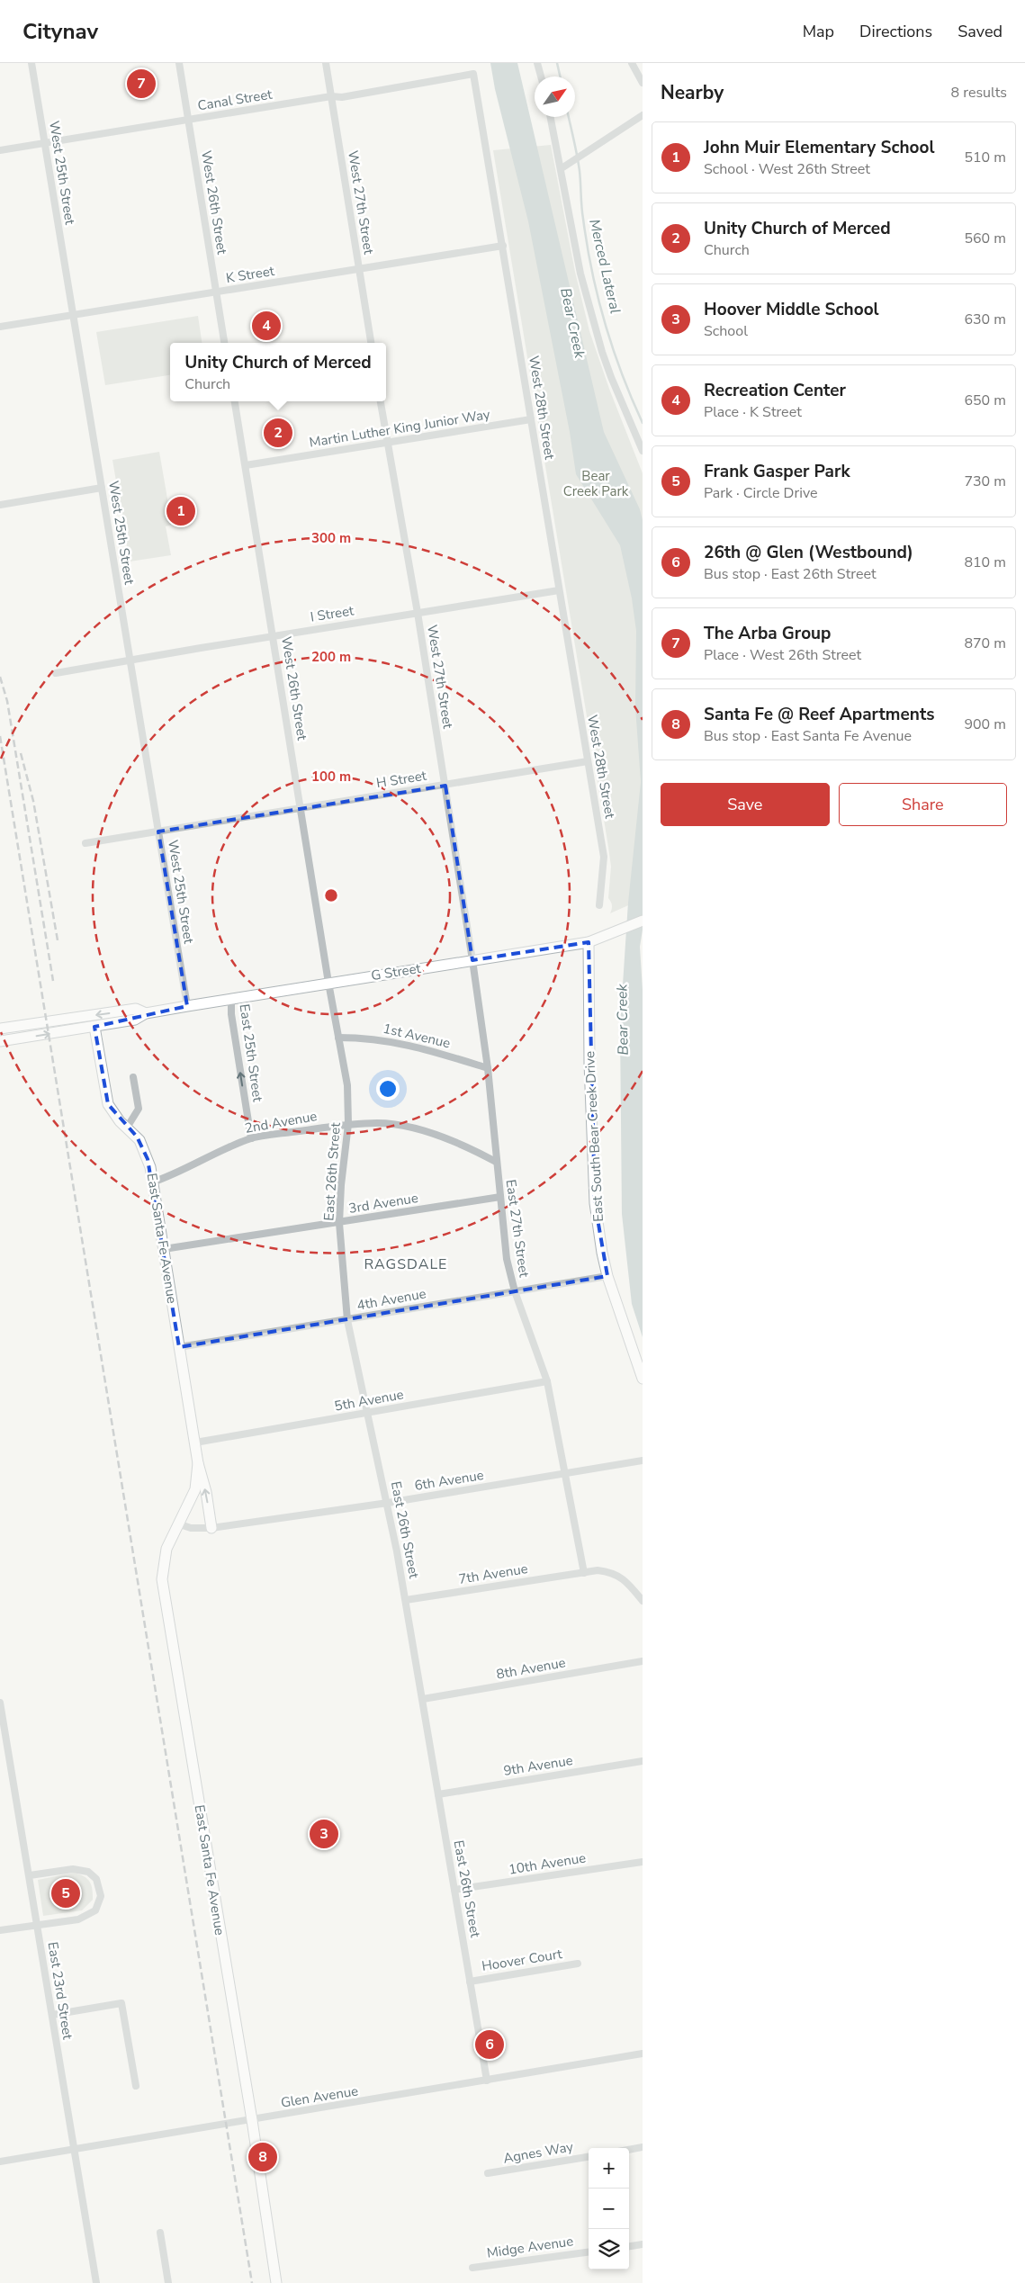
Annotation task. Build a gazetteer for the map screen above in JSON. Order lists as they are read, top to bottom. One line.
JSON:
{"streets":{"street":["Canal Street","West 25th Street","West 26th Street","West 27th Street","K Street","West 28th Street","Martin Luther King Junior Way","I Street","H Street","G Street","1st Avenue","East 25th Street","2nd Avenue","East South Bear Creek Drive","East 26th Street","3rd Avenue","East 27th Street","East Santa Fe Avenue","4th Avenue","5th Avenue","6th Avenue","7th Avenue","8th Avenue","9th Avenue","10th Avenue","Hoover Court","East 23rd Street","Glen Avenue","Agnes Way","Midge Avenue"]},"crossings":[["Canal Street","West 25th Street"],["Canal Street","West 26th Street"],["Canal Street","West 27th Street"],["Canal Street","West 28th Street"],["West 25th Street","K Street"],["West 25th Street","I Street"],["West 25th Street","H Street"],["West 25th Street","G Street"],["West 26th Street","K Street"],["West 26th Street","Martin Luther King Junior Way"],["West 26th Street","I Street"],["West 26th Street","H Street"],["West 26th Street","G Street"],["West 26th Street","East 26th Street"],["West 27th Street","K Street"],["West 27th Street","Martin Luther King Junior Way"],["West 27th Street","I Street"],["West 27th Street","H Street"],["West 27th Street","G Street"],["West 27th Street","East 27th Street"],["K Street","West 28th Street"],["West 28th Street","Martin Luther King Junior Way"],["West 28th Street","I Street"],["West 28th Street","H Street"],["G Street","East 25th Street"],["G Street","East South Bear Creek Drive"],["G Street","East 26th Street"],["G Street","East 27th Street"],["G Street","East Santa Fe Avenue"],["1st Avenue","East 26th Street"],["1st Avenue","East 27th Street"],["East 25th Street","2nd Avenue"],["2nd Avenue","East 26th Street"],["2nd Avenue","East 27th Street"],["2nd Avenue","East Santa Fe Avenue"],["East South Bear Creek Drive","4th Avenue"],["East 26th Street","3rd Avenue"],["East 26th Street","4th Avenue"],["East 26th Street","5th Avenue"],["East 26th Street","6th Avenue"],["East 26th Street","7th Avenue"],["East 26th Street","8th Avenue"],["East 26th Street","9th Avenue"],["East 26th Street","10th Avenue"],["East 26th Street","Hoover Court"],["East 26th Street","Glen Avenue"],["3rd Avenue","East 27th Street"],["3rd Avenue","East Santa Fe Avenue"],["East 27th Street","4th Avenue"],["East 27th Street","5th Avenue"],["East 27th Street","6th Avenue"],["East 27th Street","7th Avenue"],["East Santa Fe Avenue","4th Avenue"],["East Santa Fe Avenue","5th Avenue"],["East Santa Fe Avenue","6th Avenue"],["East Santa Fe Avenue","Glen Avenue"],["East 23rd Street","Glen Avenue"]],"one_way":["East 25th Street"],"districts":["RAGSDALE"],"water":["Merced Lateral","Bear Creek"],"parks":["Bear Creek Park"],"north":"top right","page":{"header":"Citynav","nav":["Map","Directions","Saved"],"heading":["Nearby","8 results"],"pins":["7","4","2","1","3","5","6","8"],"list":[{"mark":"1","name":"John Muir Elementary School","note":"School · West 26th Street","value":"510 m"},{"mark":"2","name":"Unity Church of Merced","note":"Church","value":"560 m"},{"mark":"3","name":"Hoover Middle School","note":"School","value":"630 m"},{"mark":"4","name":"Recreation Center","note":"Place · K Street","value":"650 m"},{"mark":"5","name":"Frank Gasper Park","note":"Park · Circle Drive","value":"730 m"},{"mark":"6","name":"26th @ Glen (Westbound)","note":"Bus stop · East 26th Street","value":"810 m"},{"mark":"7","name":"The Arba Group","note":"Place · West 26th Street","value":"870 m"},{"mark":"8","name":"Santa Fe @ Reef Apartments","note":"Bus stop · East Santa Fe Avenue","value":"900 m"}],"popup":["Unity Church of Merced","Church"],"buttons":["Save","Share"],"map_buttons":["+","−"]},"rings":["300 m","200 m","100 m"]}
